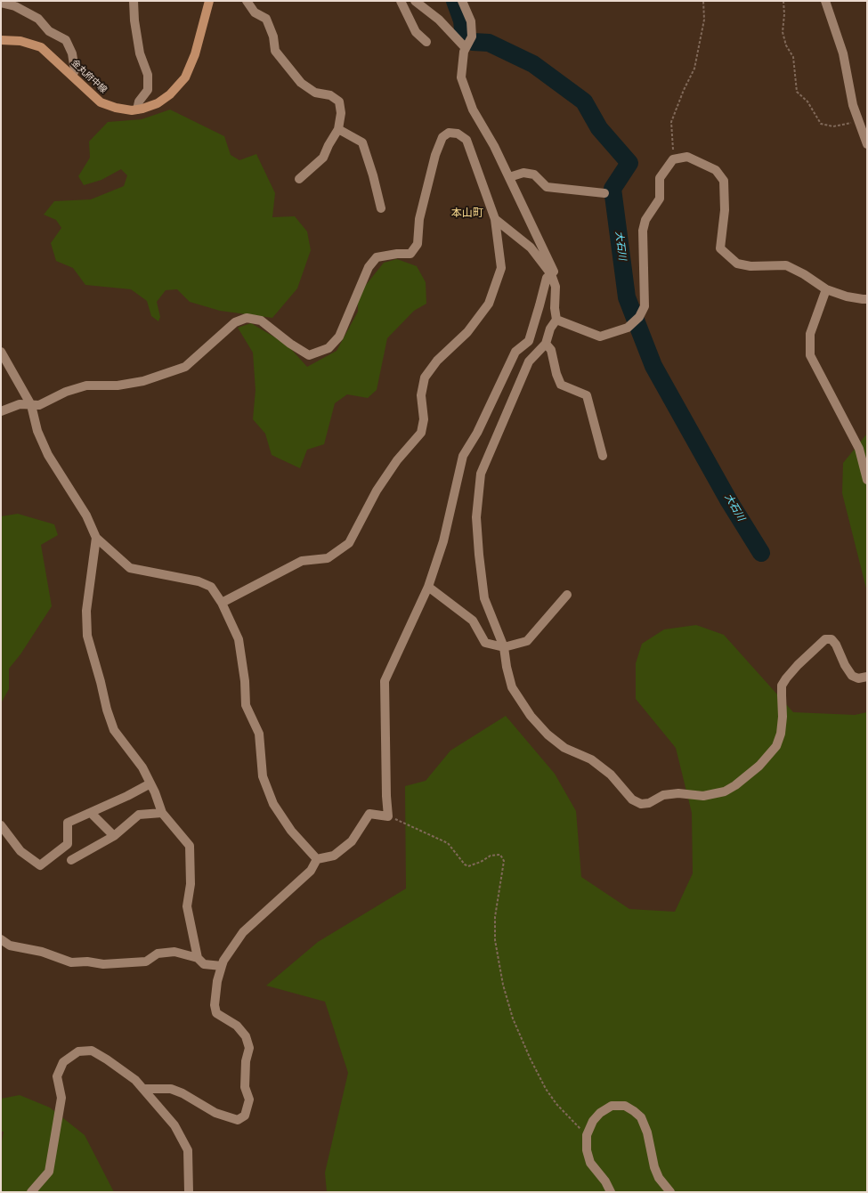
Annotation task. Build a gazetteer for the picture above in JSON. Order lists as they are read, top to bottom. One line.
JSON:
{"streets":{"main road":["金丸府中線"]},"districts":["本山町"],"water":["大石川"]}
